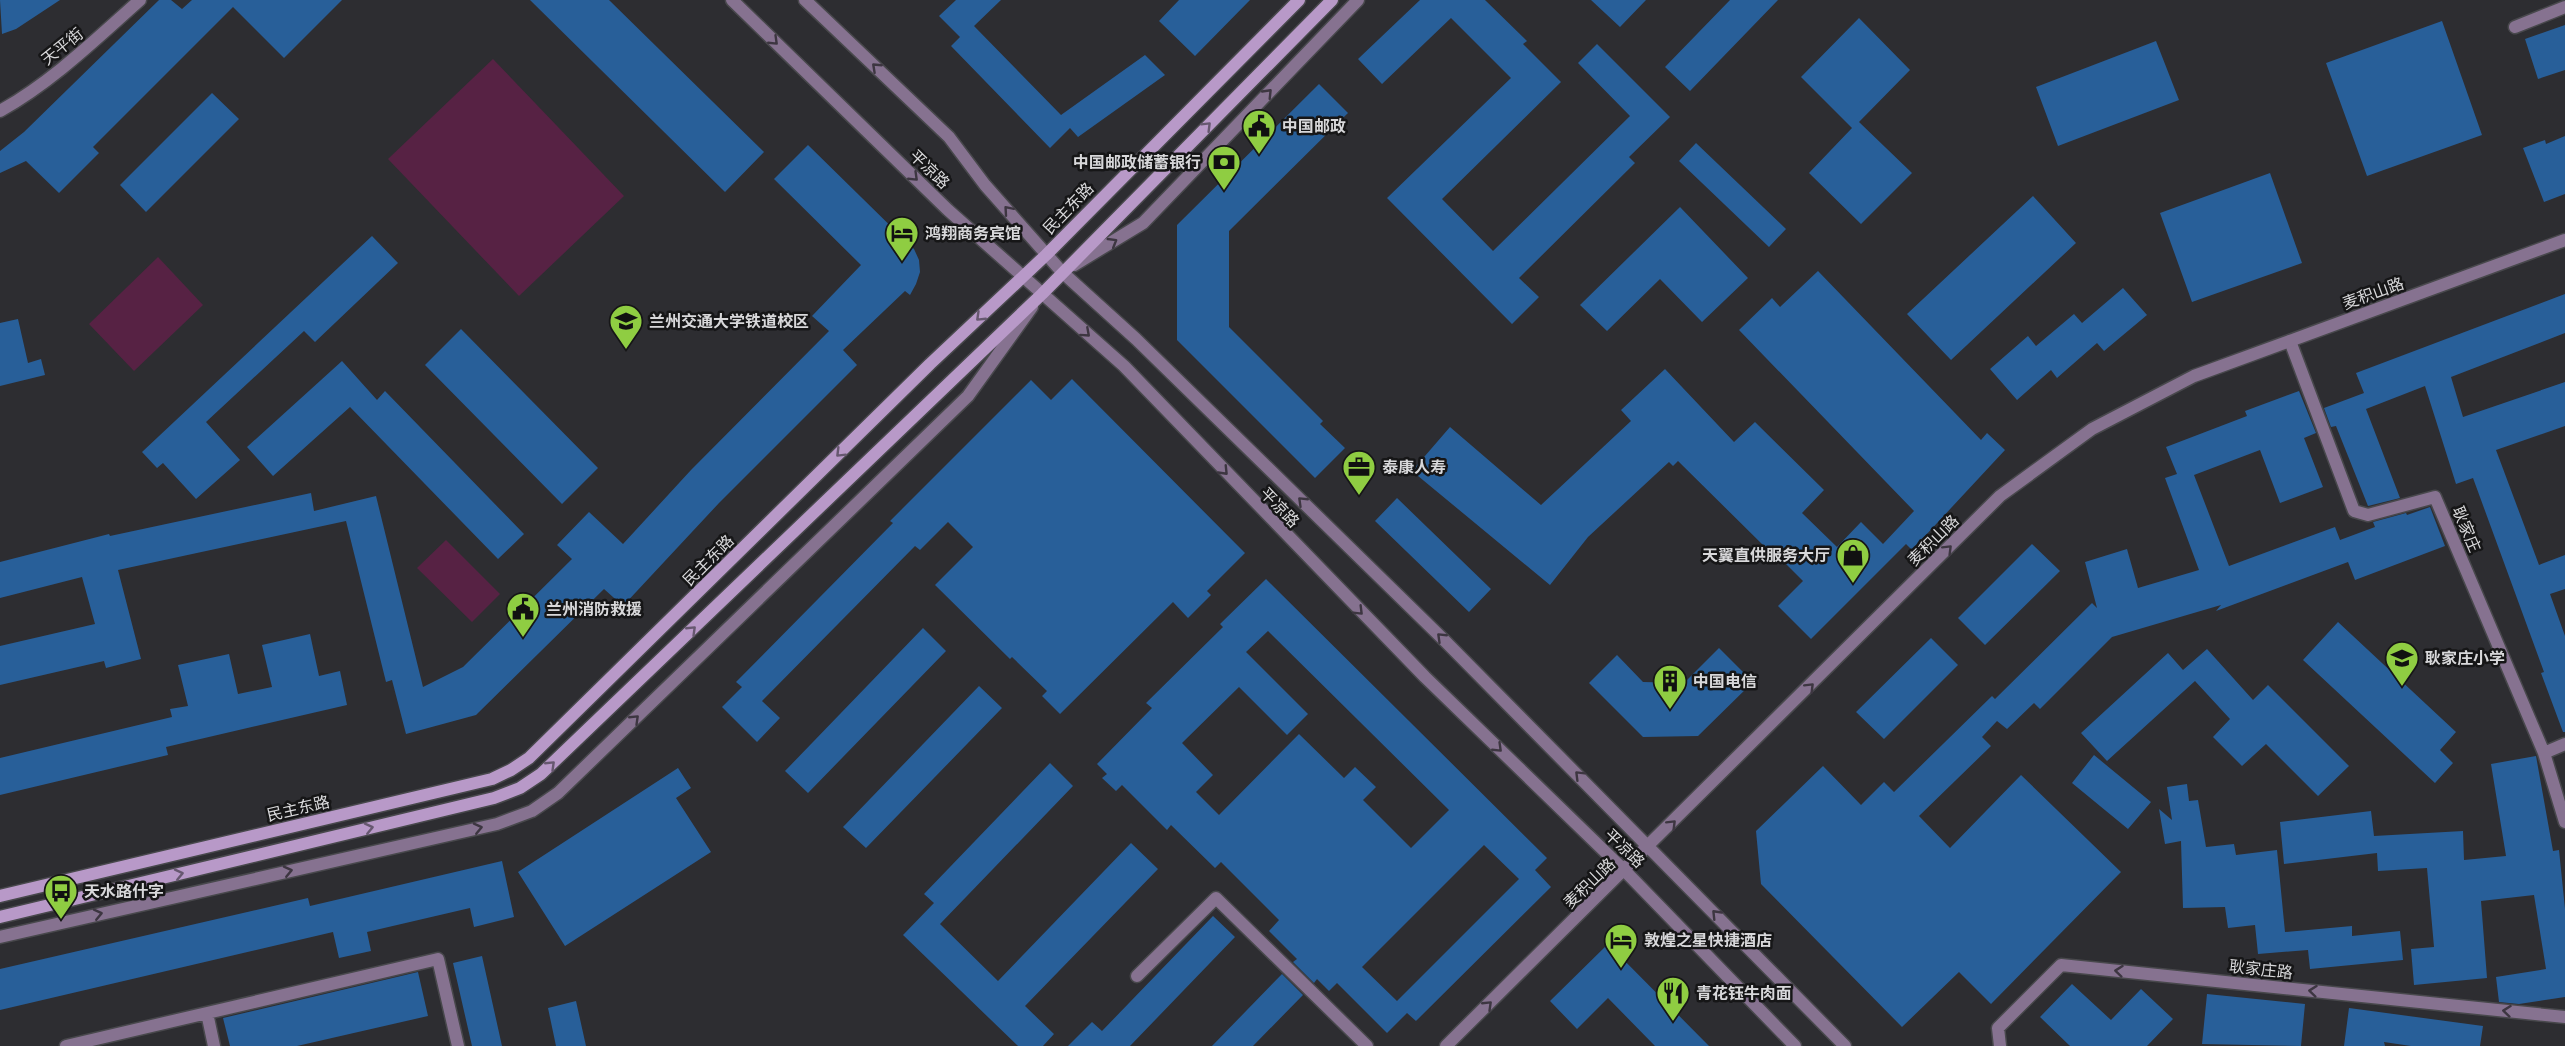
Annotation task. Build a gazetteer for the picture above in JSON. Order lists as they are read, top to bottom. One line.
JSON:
{"streets":{"main road":["民主东路"],"street":["天平街","平凉路","麦积山路","耿家庄","耿家庄路"]},"crossings":[["平凉路","民主东路"],["平凉路","麦积山路"],["麦积山路","耿家庄"]],"one_way":["麦积山路","耿家庄路"],"places":{"public building":["中国邮政","兰州消防救援"],"bank":["中国邮政储蓄银行"],"hotel":["鸿翔商务宾馆","敦煌之星快捷酒店"],"school or university":["兰州交通大学铁道校区","耿家庄小学"],"office":["泰康人寿"],"shop":["天翼直供服务大厅"],"building":["中国电信"],"bus stop":["天水路什字"],"restaurant":["青花钰牛肉面"]}}
